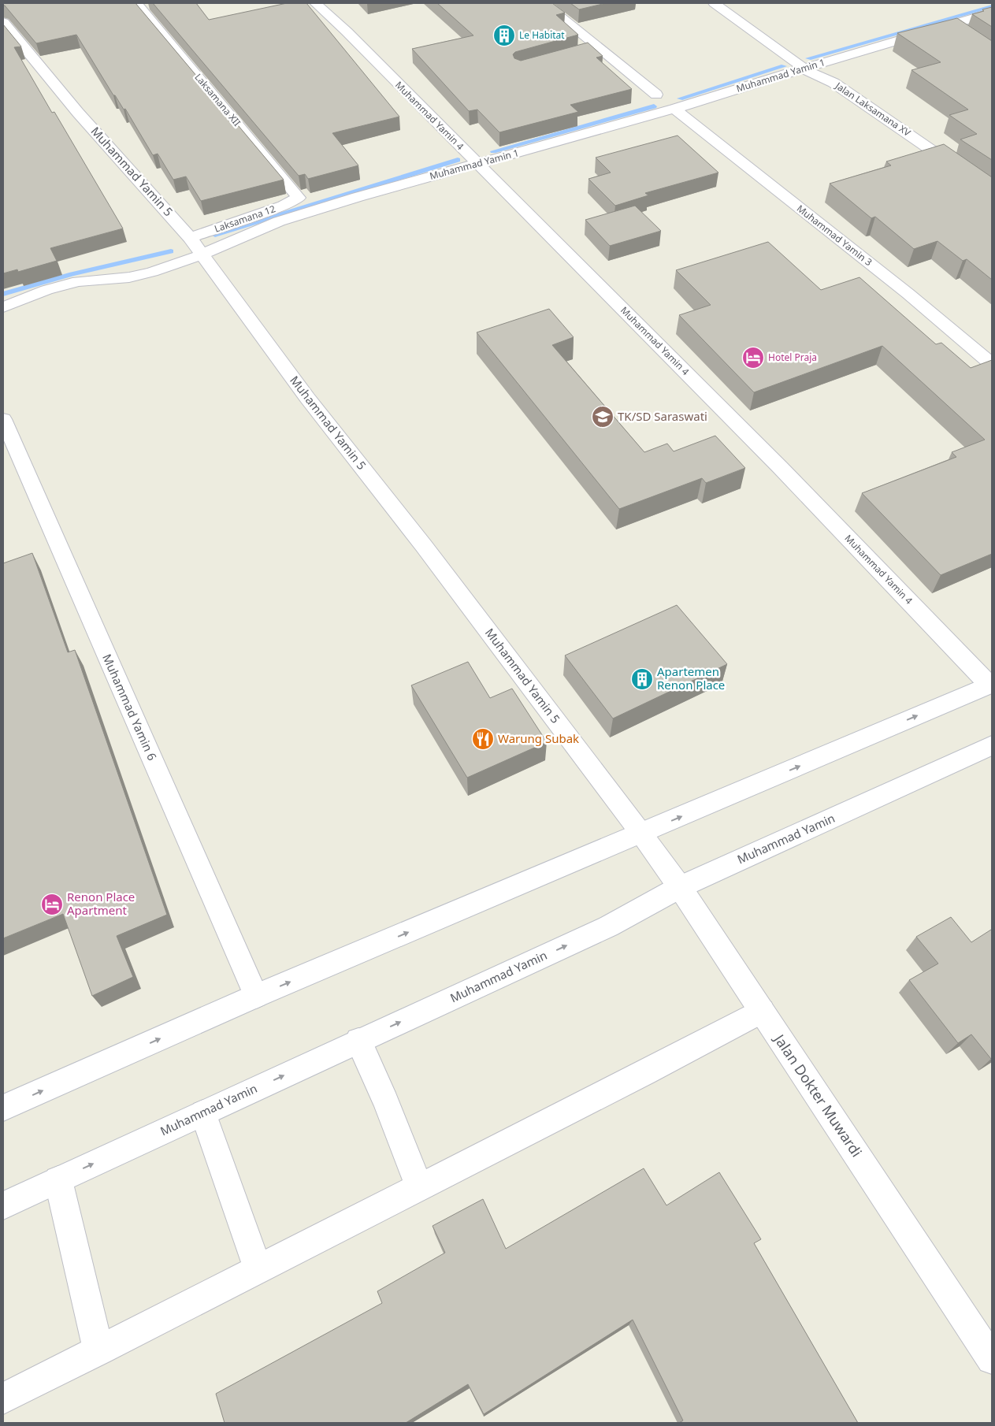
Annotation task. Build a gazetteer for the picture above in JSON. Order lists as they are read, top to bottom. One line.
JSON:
{"streets":{"street":["Muhammad Yamin 1","Laksamana XII","Jalan Laksamana XV","Muhammad Yamin 4","Muhammad Yamin 5","Laksamana 12","Muhammad Yamin 3","Muhammad Yamin 6","Muhammad Yamin","Jalan Dokter Muwardi"]},"crossings":[["Muhammad Yamin 1","Jalan Laksamana XV"],["Muhammad Yamin 1","Muhammad Yamin 4"],["Muhammad Yamin 1","Muhammad Yamin 5"],["Muhammad Yamin 1","Muhammad Yamin 3"],["Laksamana XII","Laksamana 12"],["Muhammad Yamin 5","Laksamana 12"],["Muhammad Yamin 5","Jalan Dokter Muwardi"],["Muhammad Yamin","Jalan Dokter Muwardi"]],"places":{"building":["Le Habitat","Apartemen Renon Place"],"hotel":["Hotel Praja","Renon Place Apartment"],"school or university":["TK/SD Saraswati"],"restaurant":["Warung Subak"]}}
